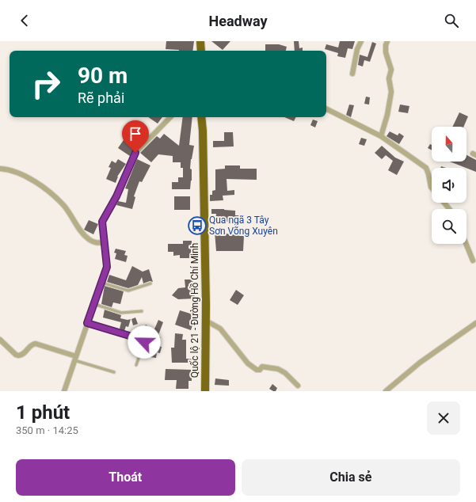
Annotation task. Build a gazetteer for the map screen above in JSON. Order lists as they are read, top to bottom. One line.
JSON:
{"streets":{"highway":["Quốc lộ 21 - Đường Hồ Chí Minh"]},"places":{"bus stop":["Qua ngã 3 Tây Sơn Võng Xuyên"]},"north":"top","page":{"header":"Headway","turn":["90 m","Rẽ phải"],"heading":["1 phút","350 m · 14:25"],"buttons":["Thoát","Chia sẻ"]}}
